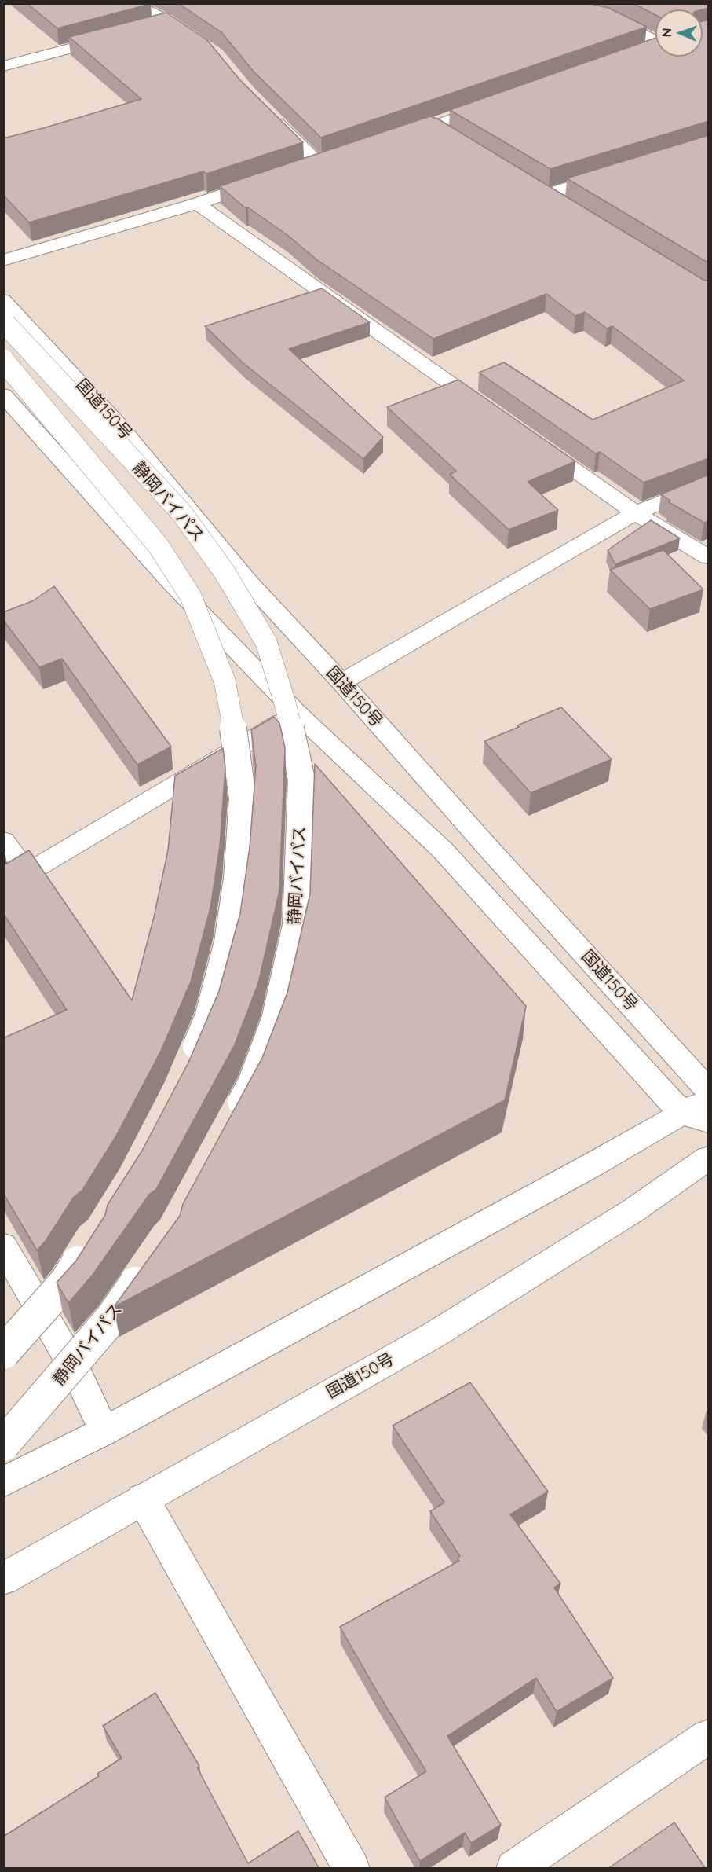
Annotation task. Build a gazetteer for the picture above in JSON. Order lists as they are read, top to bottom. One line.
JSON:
{"streets":{"main road":["国道150号","静岡バイパス"]},"north":"left"}
